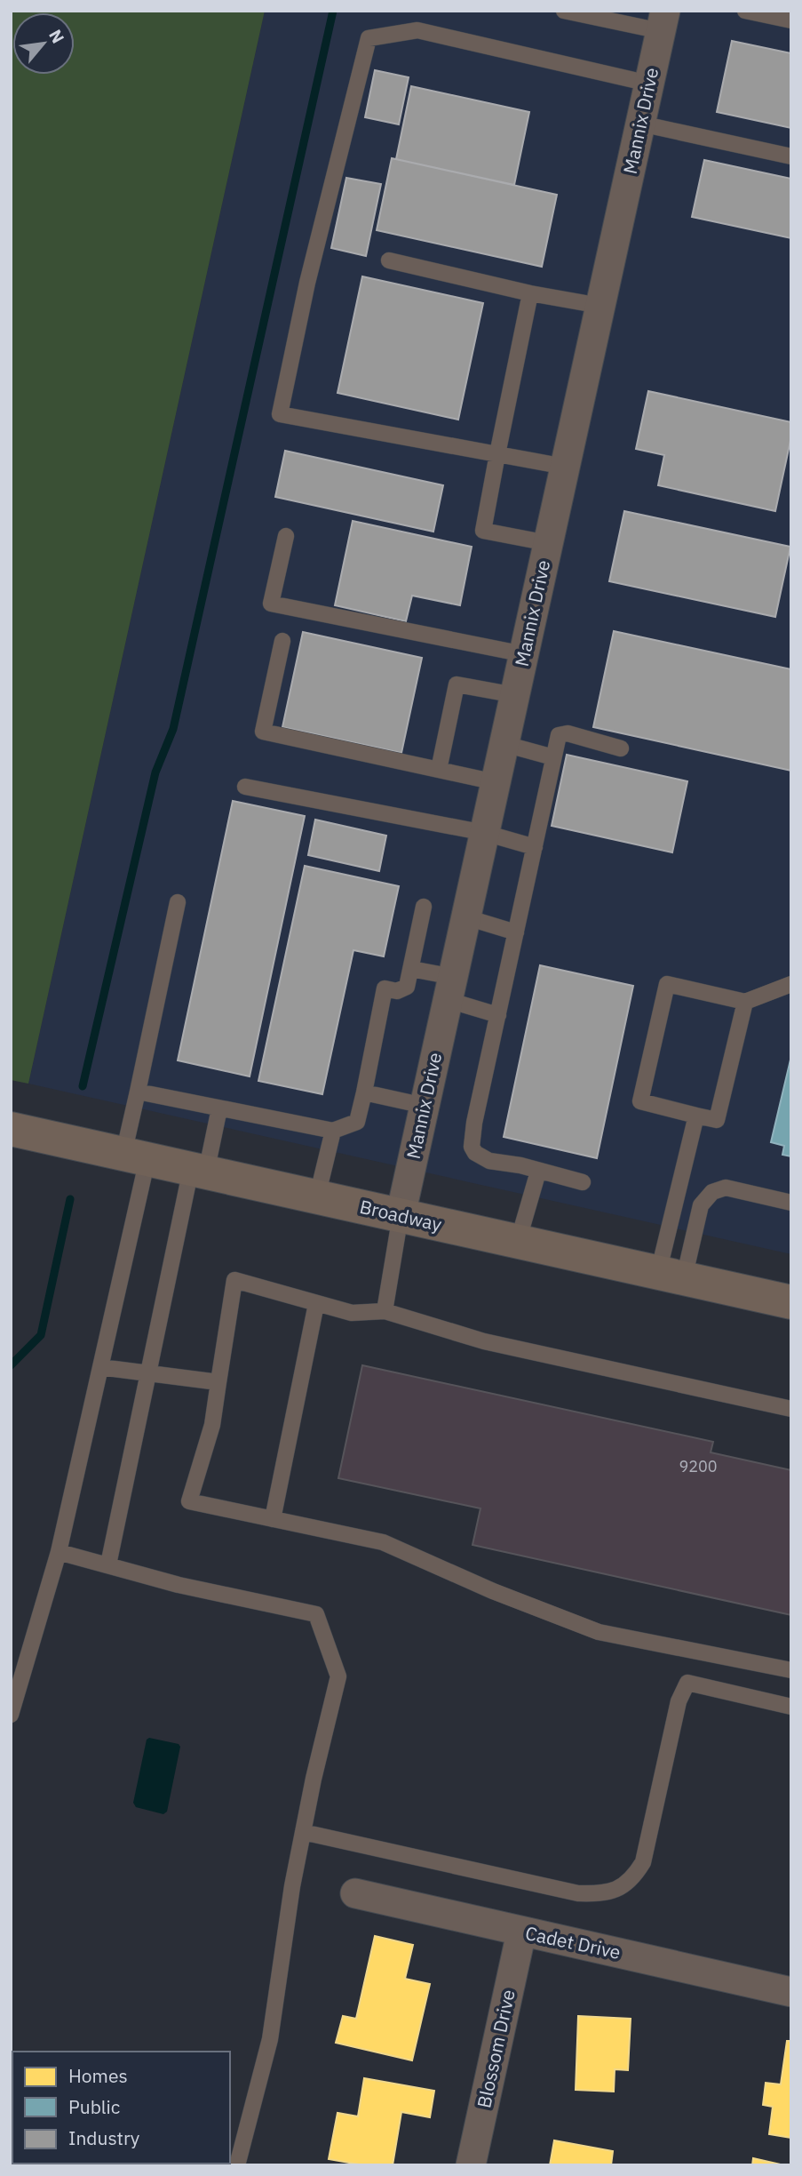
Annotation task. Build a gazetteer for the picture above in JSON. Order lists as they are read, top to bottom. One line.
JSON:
{"streets":{"main road":["Broadway"],"street":["Mannix Drive","Cadet Drive","Blossom Drive"]},"crossings":[["Mannix Drive","Broadway"],["Cadet Drive","Blossom Drive"]],"house_numbers":["9200"],"legend":["Homes","Public","Industry"],"north":"top right"}
